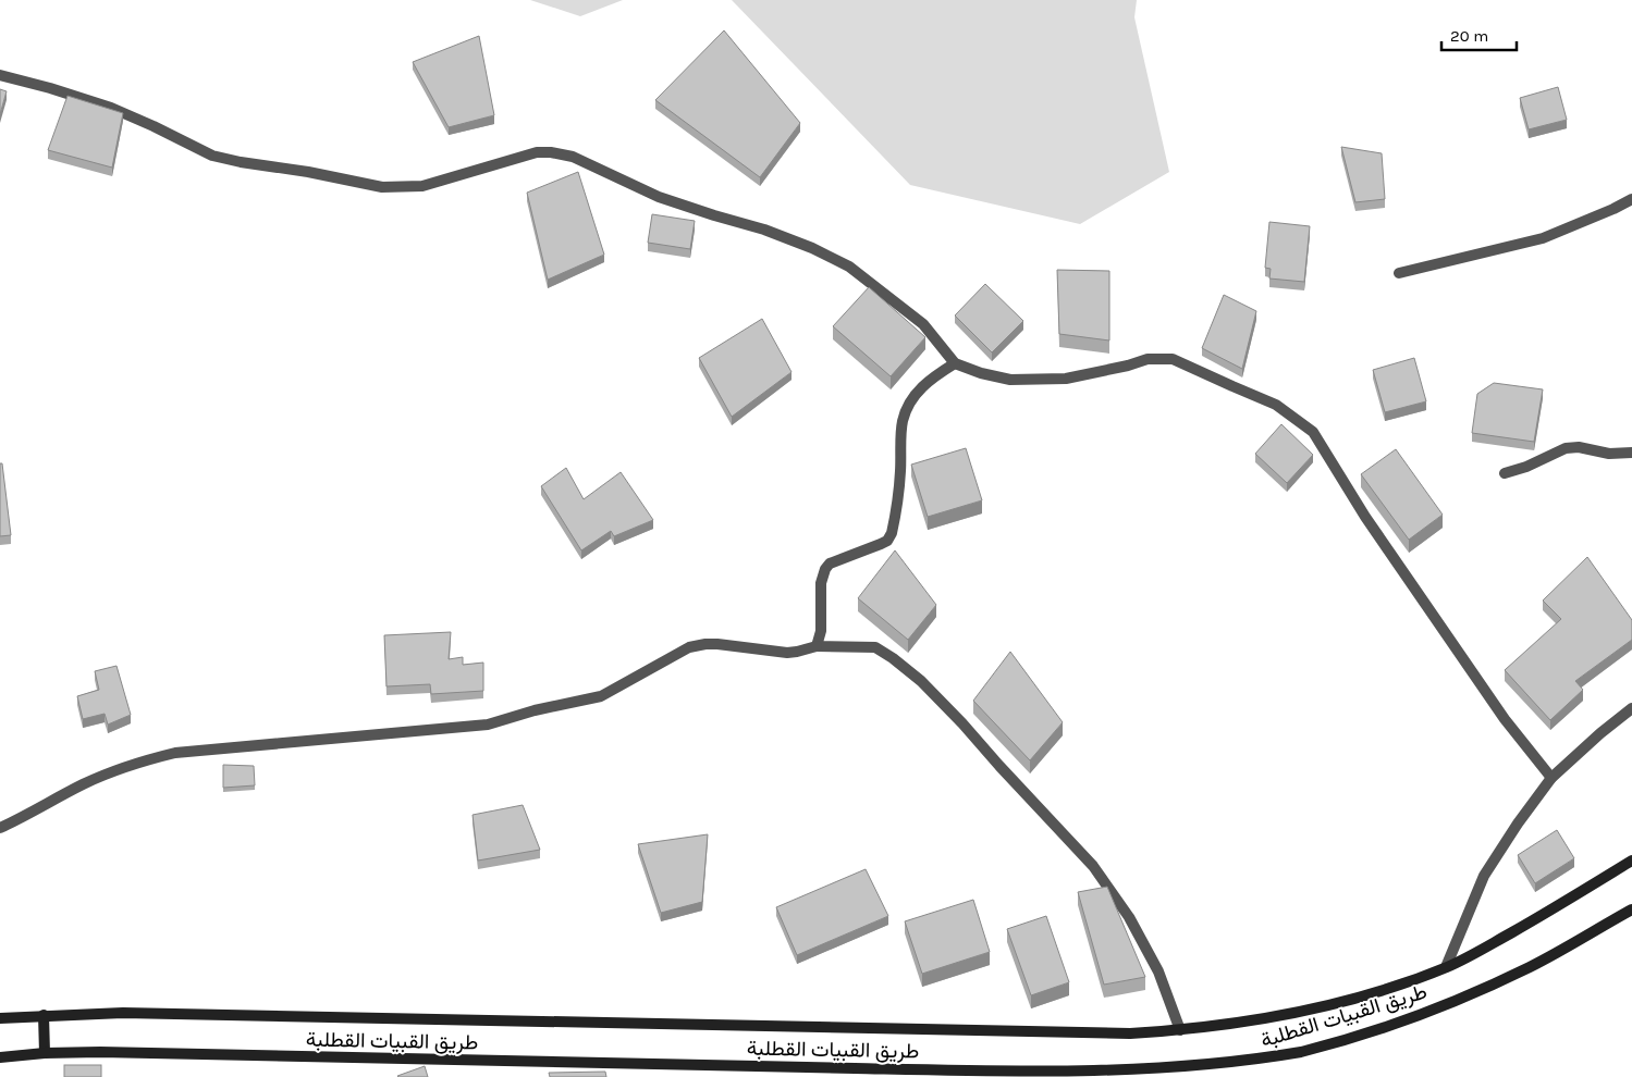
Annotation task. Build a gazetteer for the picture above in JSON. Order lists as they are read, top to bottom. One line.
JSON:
{"streets":{"main road":["طريق القبيات القطلبة"]},"scale_bar":"20 m"}
